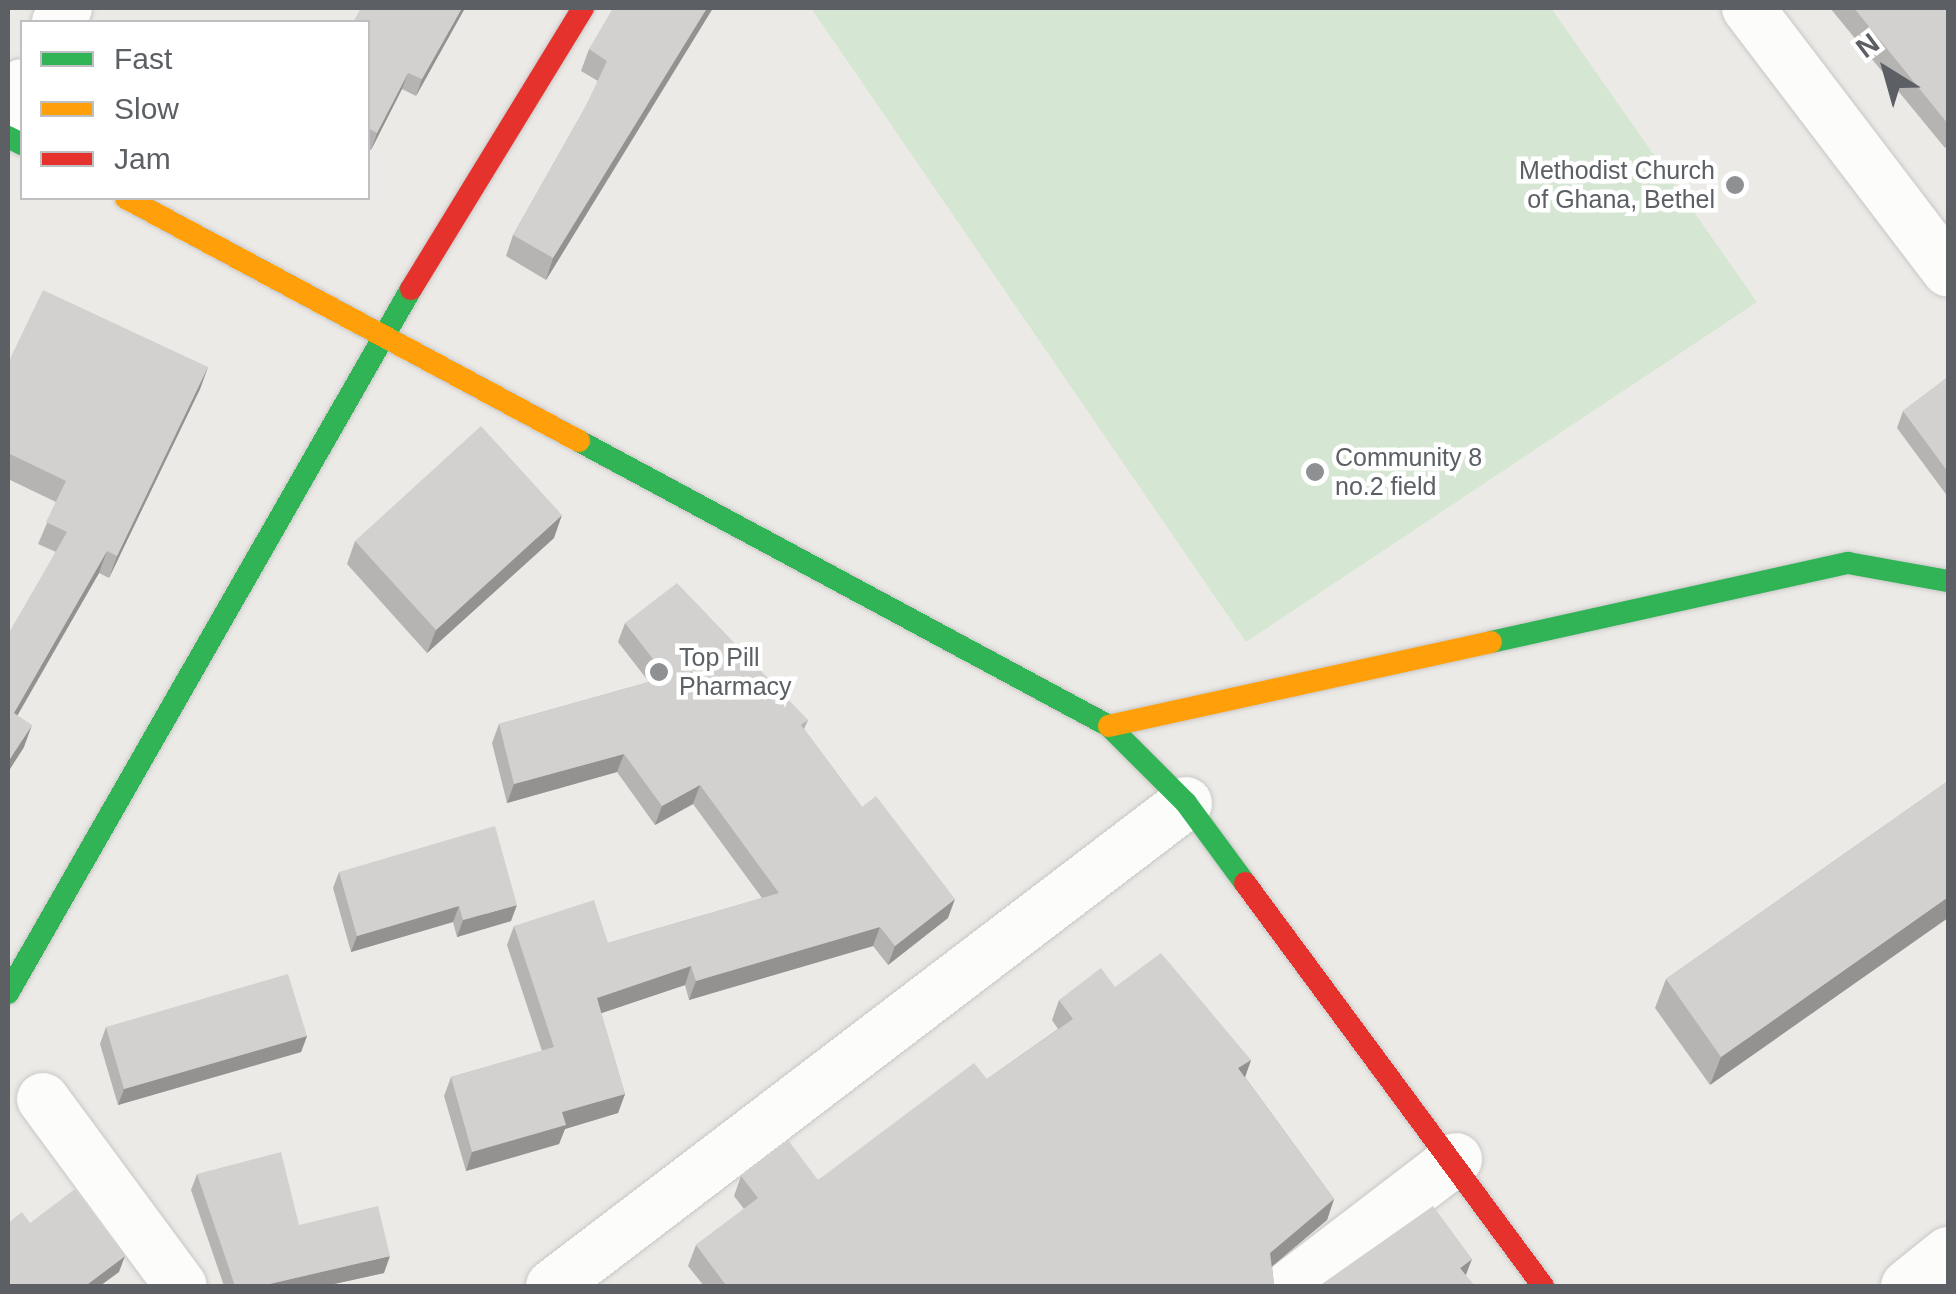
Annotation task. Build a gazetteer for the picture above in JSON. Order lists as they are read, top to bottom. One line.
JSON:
{"places":["Methodist Church of Ghana, Bethel","Community 8 no.2 field","Top Pill Pharmacy"],"legend":["Fast","Slow","Jam"],"north":"top left"}
